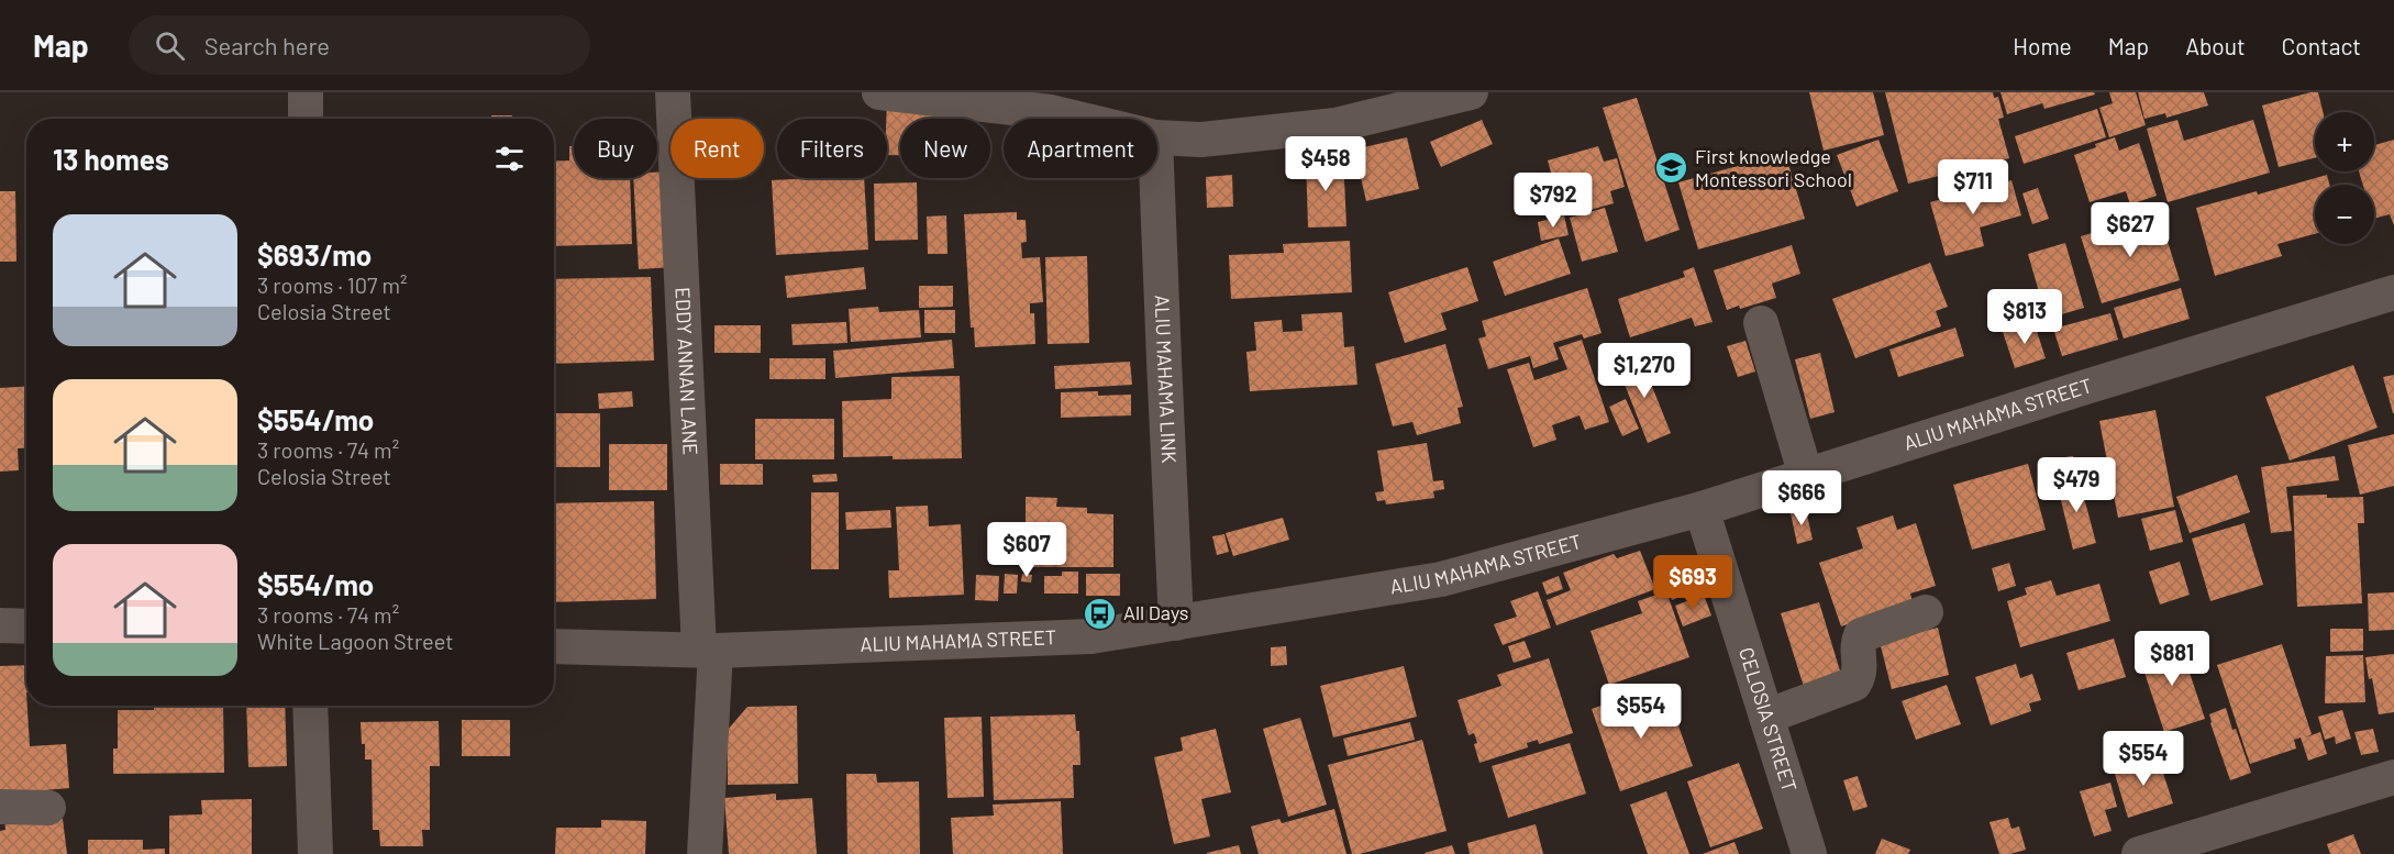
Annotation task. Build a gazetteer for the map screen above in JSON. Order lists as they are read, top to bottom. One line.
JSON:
{"streets":{"street":["EDDY ANNAN LANE","ALIU MAHAMA LINK","ALIU MAHAMA STREET","CELOSIA STREET"]},"crossings":[["EDDY ANNAN LANE","ALIU MAHAMA STREET"],["ALIU MAHAMA LINK","ALIU MAHAMA STREET"],["ALIU MAHAMA STREET","CELOSIA STREET"]],"places":{"school or university":["First knowledge Montessori School"],"bus stop":["All Days"]},"page":{"header":"Map","search":"Search here","nav":["Home","Map","About","Contact"],"map_buttons":["+","−"],"chip":["Buy","Rent","Filters","New","Apartment"],"heading":"13 homes","price":["$458","$711","$792","$627","$813","$1,270","$479","$666","$607","$693","$881","$554","$554"],"list":[{"name":"$693/mo","note":"3 rooms · 107 m² · Celosia Street"},{"name":"$554/mo","note":"3 rooms · 74 m² · Celosia Street"},{"name":"$554/mo","note":"3 rooms · 74 m² · White Lagoon Street"}]}}
